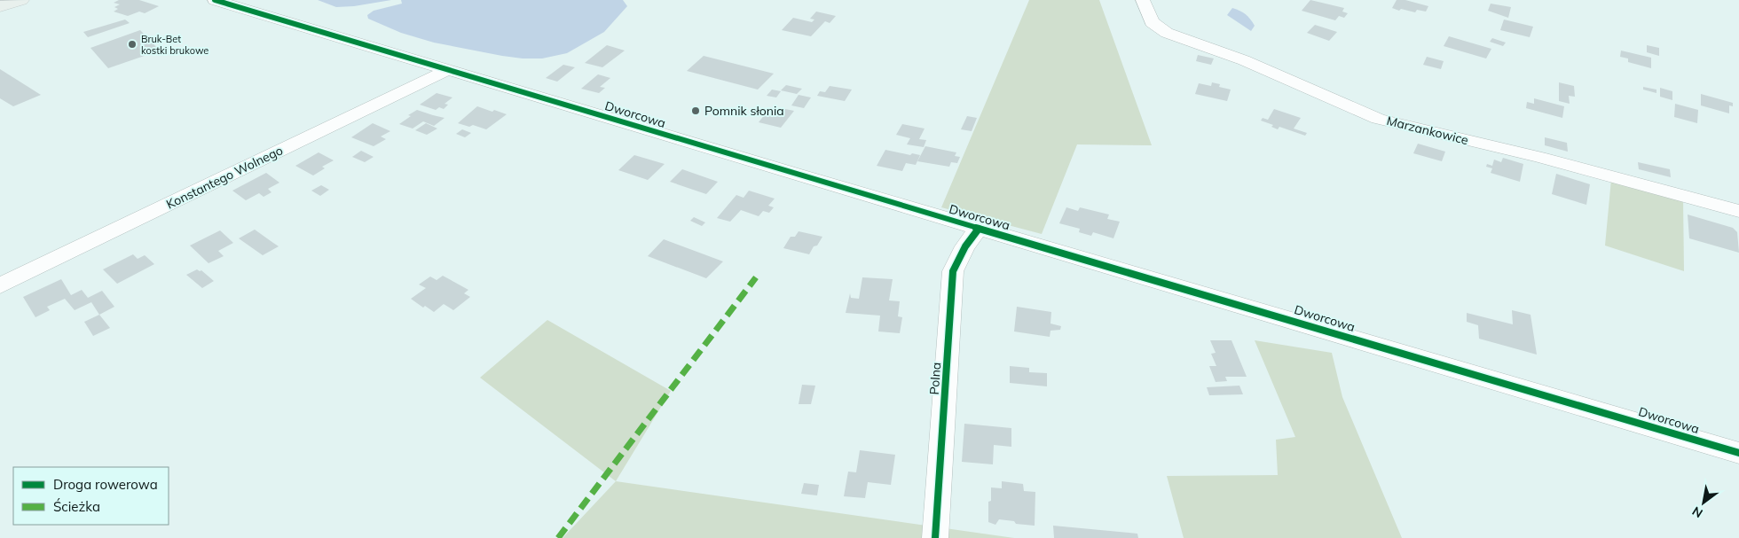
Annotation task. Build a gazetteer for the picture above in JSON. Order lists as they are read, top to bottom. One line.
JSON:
{"streets":{"street":["Dworcowa","Marzankowice","Konstantego Wolnego","Polna"]},"crossings":[["Dworcowa","Konstantego Wolnego"],["Dworcowa","Polna"]],"places":["Bruk-Bet kostki brukowe","Pomnik słonia"],"legend":["Droga rowerowa","Ścieżka"],"north":"bottom left"}
